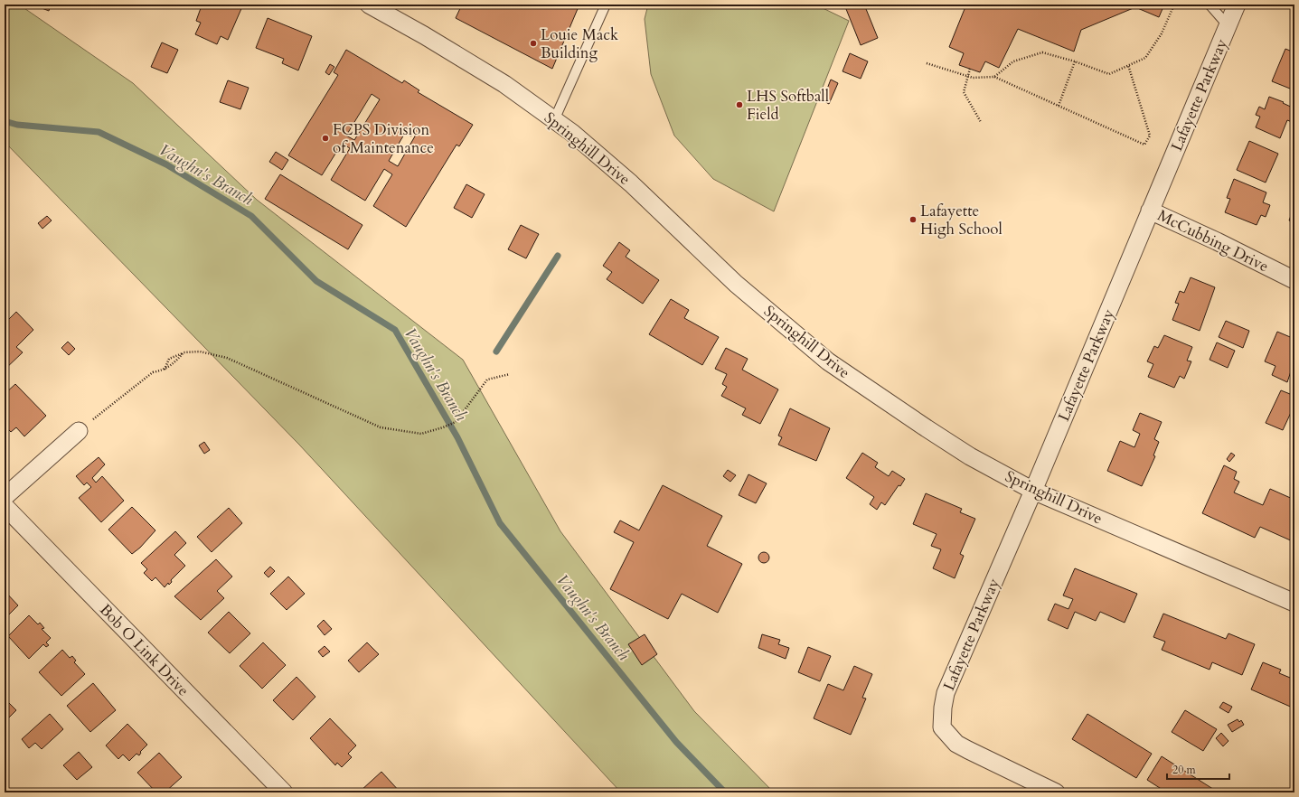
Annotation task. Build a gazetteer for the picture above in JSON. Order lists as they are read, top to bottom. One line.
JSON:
{"streets":{"street":["Lafayette Parkway","Springhill Drive","McCubbing Drive","Bob O Link Drive"]},"crossings":[["Lafayette Parkway","Springhill Drive"],["Lafayette Parkway","McCubbing Drive"]],"water":["Vaughn's Branch"],"places":["Louie Mack Building","LHS Softball Field","FCPS Division of Maintenance","Lafayette High School"],"scale_bar":"20 m"}
